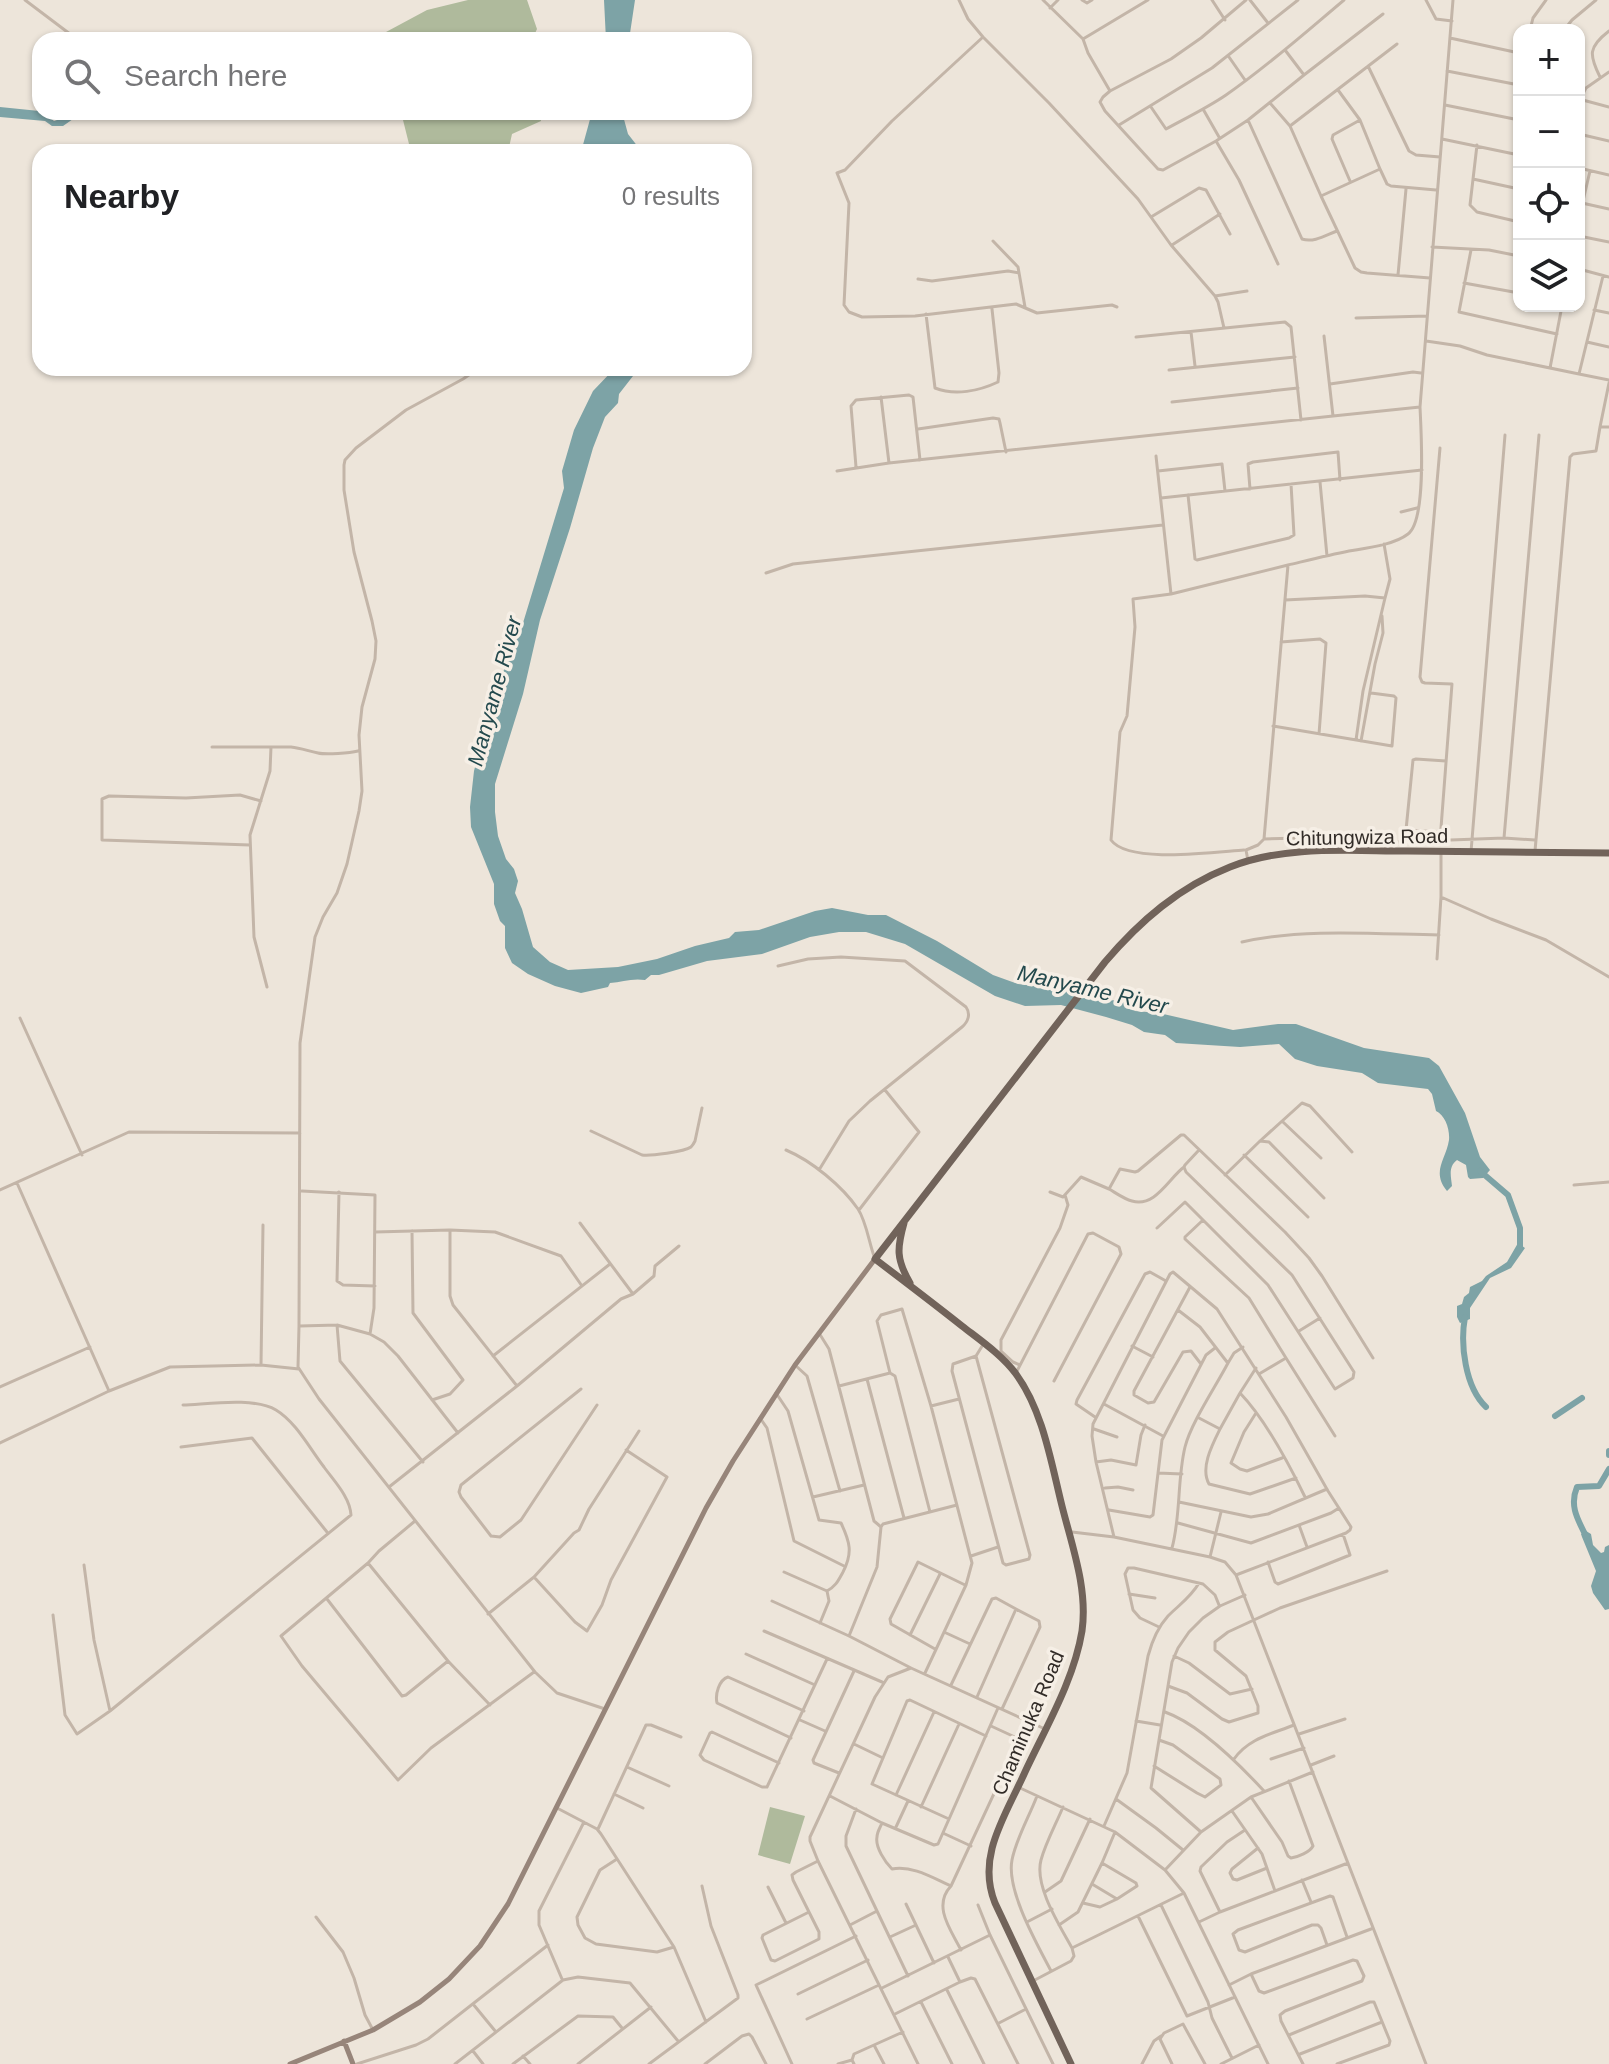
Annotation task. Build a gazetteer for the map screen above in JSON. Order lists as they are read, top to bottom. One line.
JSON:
{"streets":{"main road":["Chitungwiza Road","Chaminuka Road"]},"crossings":[["Chitungwiza Road","Chaminuka Road"]],"water":["Manyame River"],"page":{"map_buttons":["+","−"],"search":"Search here","heading":["Nearby","0 results"]}}
